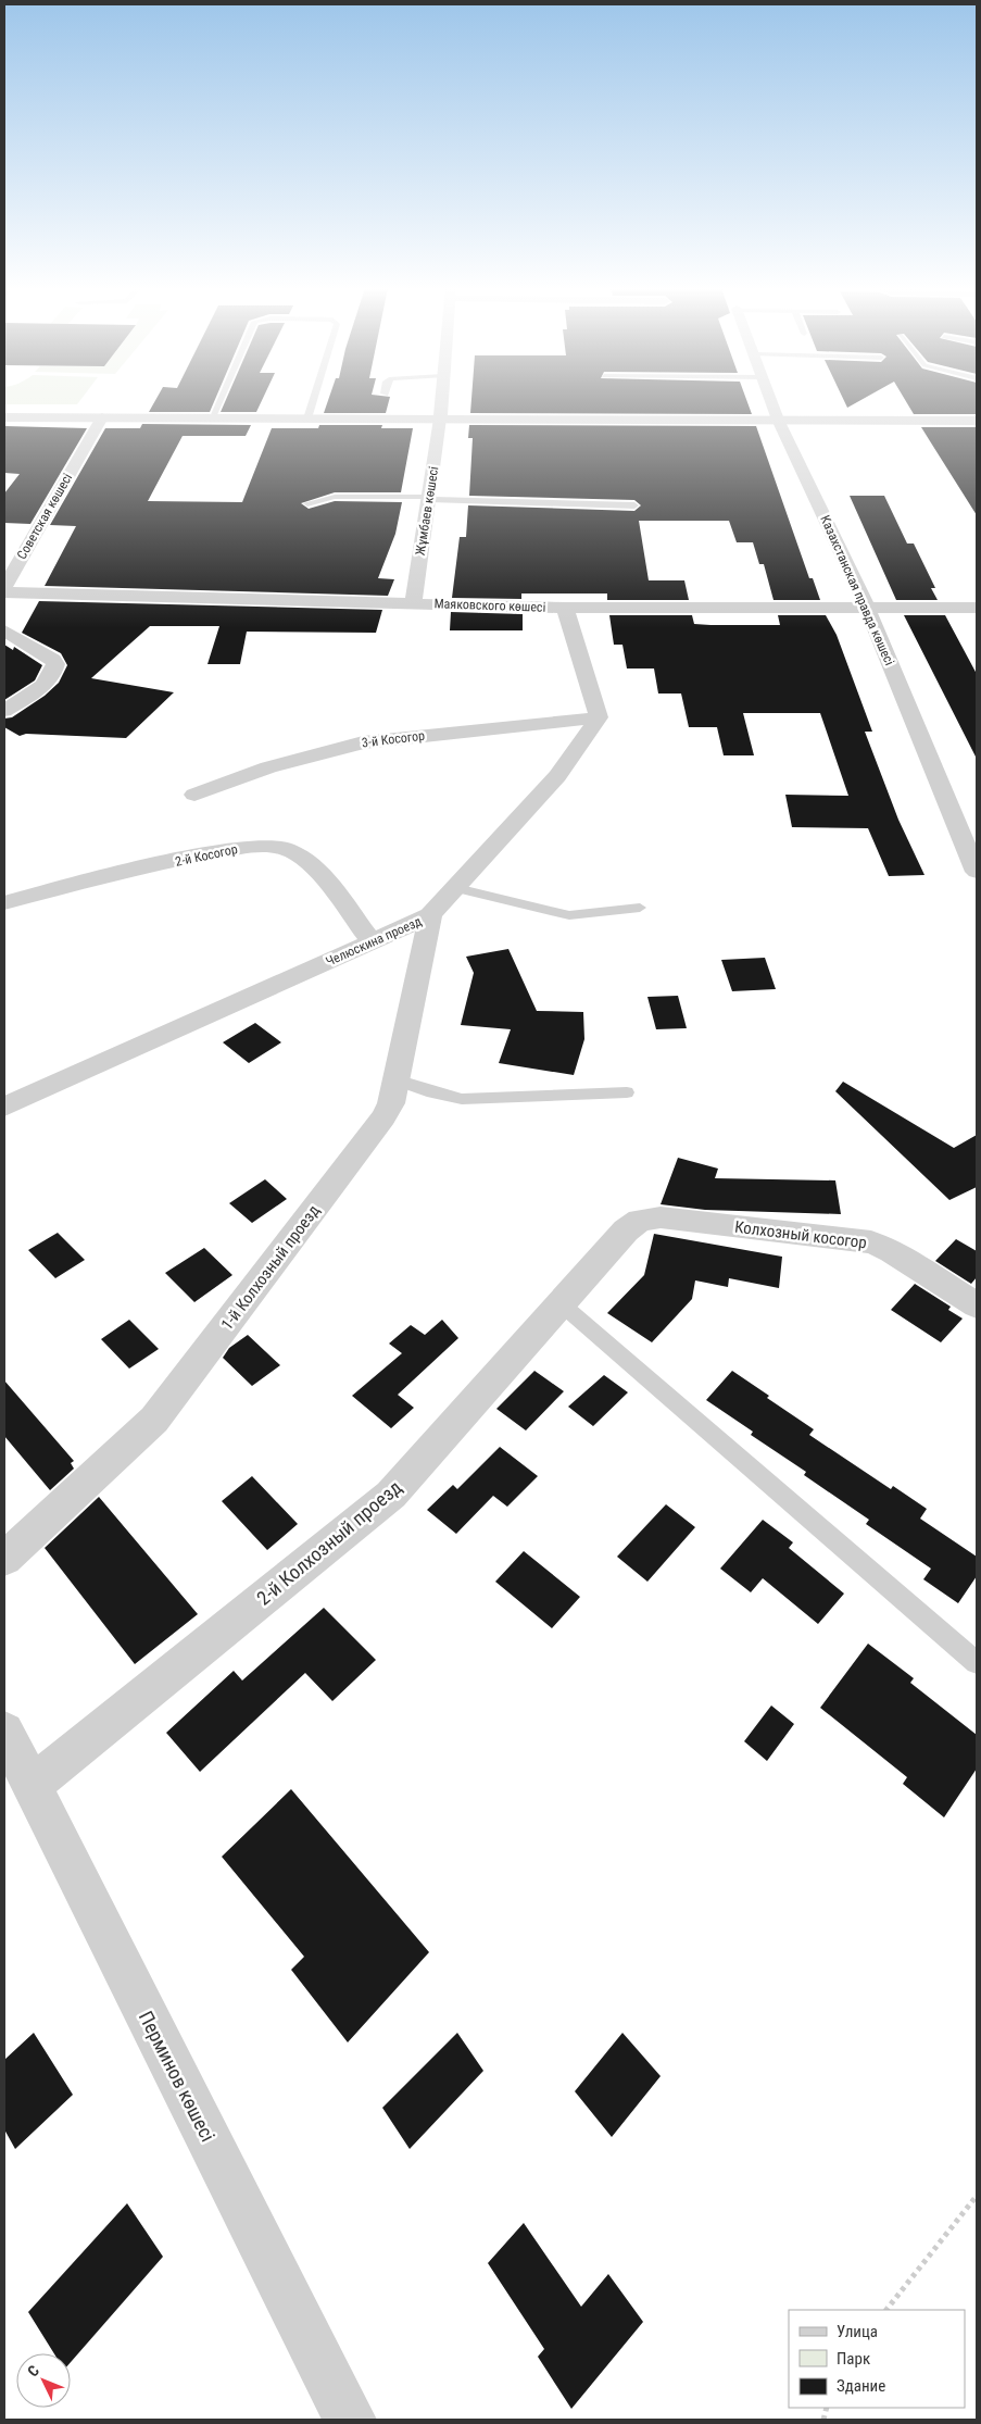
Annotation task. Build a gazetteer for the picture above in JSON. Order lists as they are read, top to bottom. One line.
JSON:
{"streets":{"street":["Жұмбаев көшесі","Советская көшесі","Казахстанская правда көшесі","Маяковского көшесі","3-й Косогор","2-й Косогор","Челюскина проезд","Колхозный косогор","1-й Колхозный проезд","2-й Колхозный проезд","Перминов көшесі"]},"crossings":[["Жұмбаев көшесі","Маяковского көшесі"],["Казахстанская правда көшесі","Маяковского көшесі"],["3-й Косогор","Челюскина проезд"],["2-й Косогор","Челюскина проезд"],["Челюскина проезд","1-й Колхозный проезд"],["Колхозный косогор","2-й Колхозный проезд"],["2-й Колхозный проезд","Перминов көшесі"]],"legend":["Улица","Парк","Здание"],"north":"top left"}
